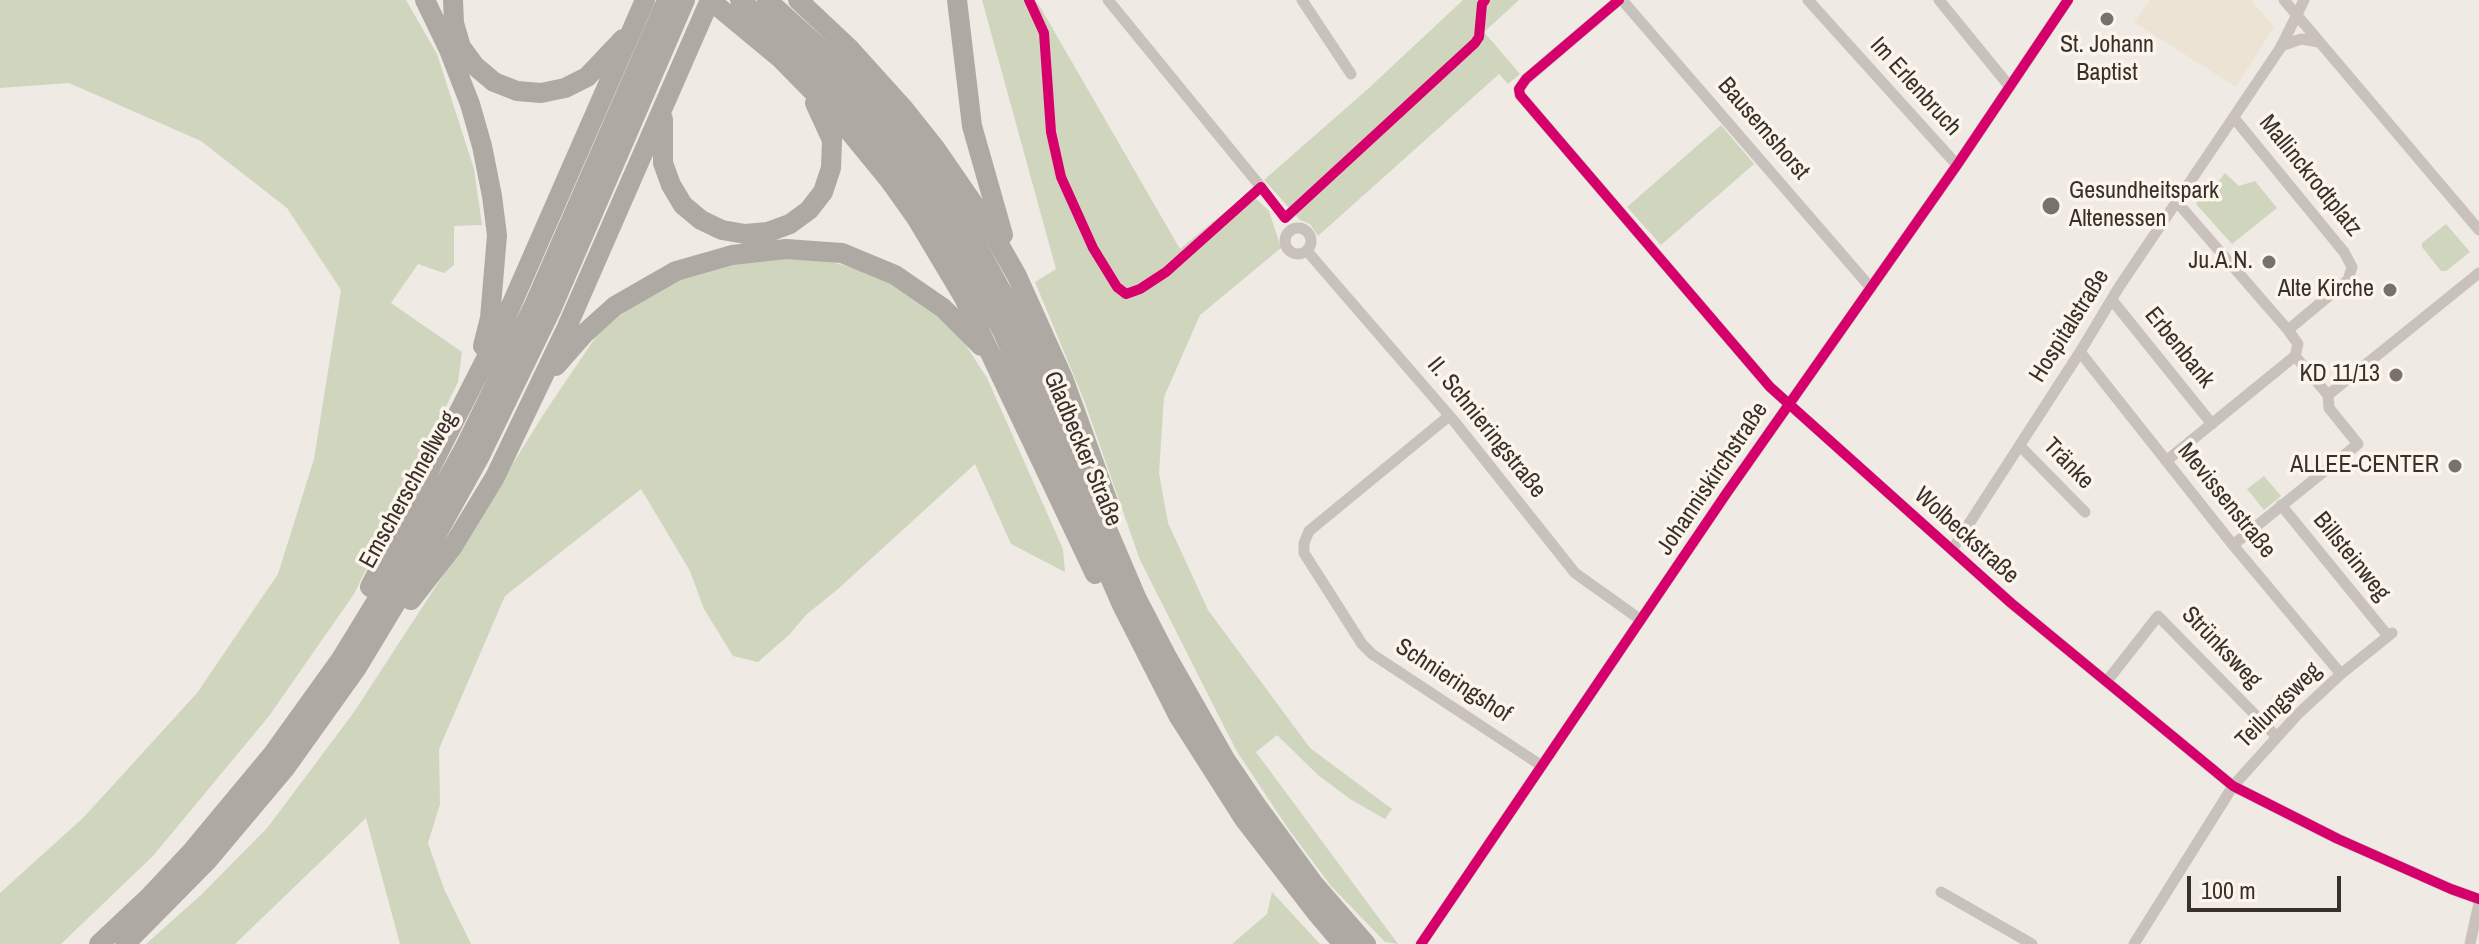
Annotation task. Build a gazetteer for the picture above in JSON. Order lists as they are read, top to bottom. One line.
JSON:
{"streets":{"highway":["Gladbecker Straße","Emscherschnellweg"],"street":["Im Erlenbruch","Bausemshorst","Mallinckrodtplatz","Hospitalstraße","Erbenbank","II. Schnieringstraße","Tränke","Johanniskirchstraße","Mevissenstraße","Wolbeckstraße","Billsteinweg","Strünksweg","Schnieringshof","Teilungsweg"]},"crossings":[["Im Erlenbruch","Johanniskirchstraße"],["Bausemshorst","Johanniskirchstraße"],["Bausemshorst","Wolbeckstraße"],["Mallinckrodtplatz","Hospitalstraße"],["Hospitalstraße","Erbenbank"],["Hospitalstraße","Tränke"],["Hospitalstraße","Mevissenstraße"],["Hospitalstraße","Wolbeckstraße"],["II. Schnieringstraße","Johanniskirchstraße"],["II. Schnieringstraße","Schnieringshof"],["Johanniskirchstraße","Wolbeckstraße"],["Johanniskirchstraße","Schnieringshof"],["Mevissenstraße","Billsteinweg"],["Mevissenstraße","Teilungsweg"],["Wolbeckstraße","Strünksweg"],["Wolbeckstraße","Teilungsweg"],["Billsteinweg","Teilungsweg"],["Strünksweg","Teilungsweg"]],"places":["St. Johann Baptist","Gesundheitspark Altenessen","Ju.A.N.","Alte Kirche","KD 11/13","ALLEE-CENTER"],"scale_bar":"100 m"}
